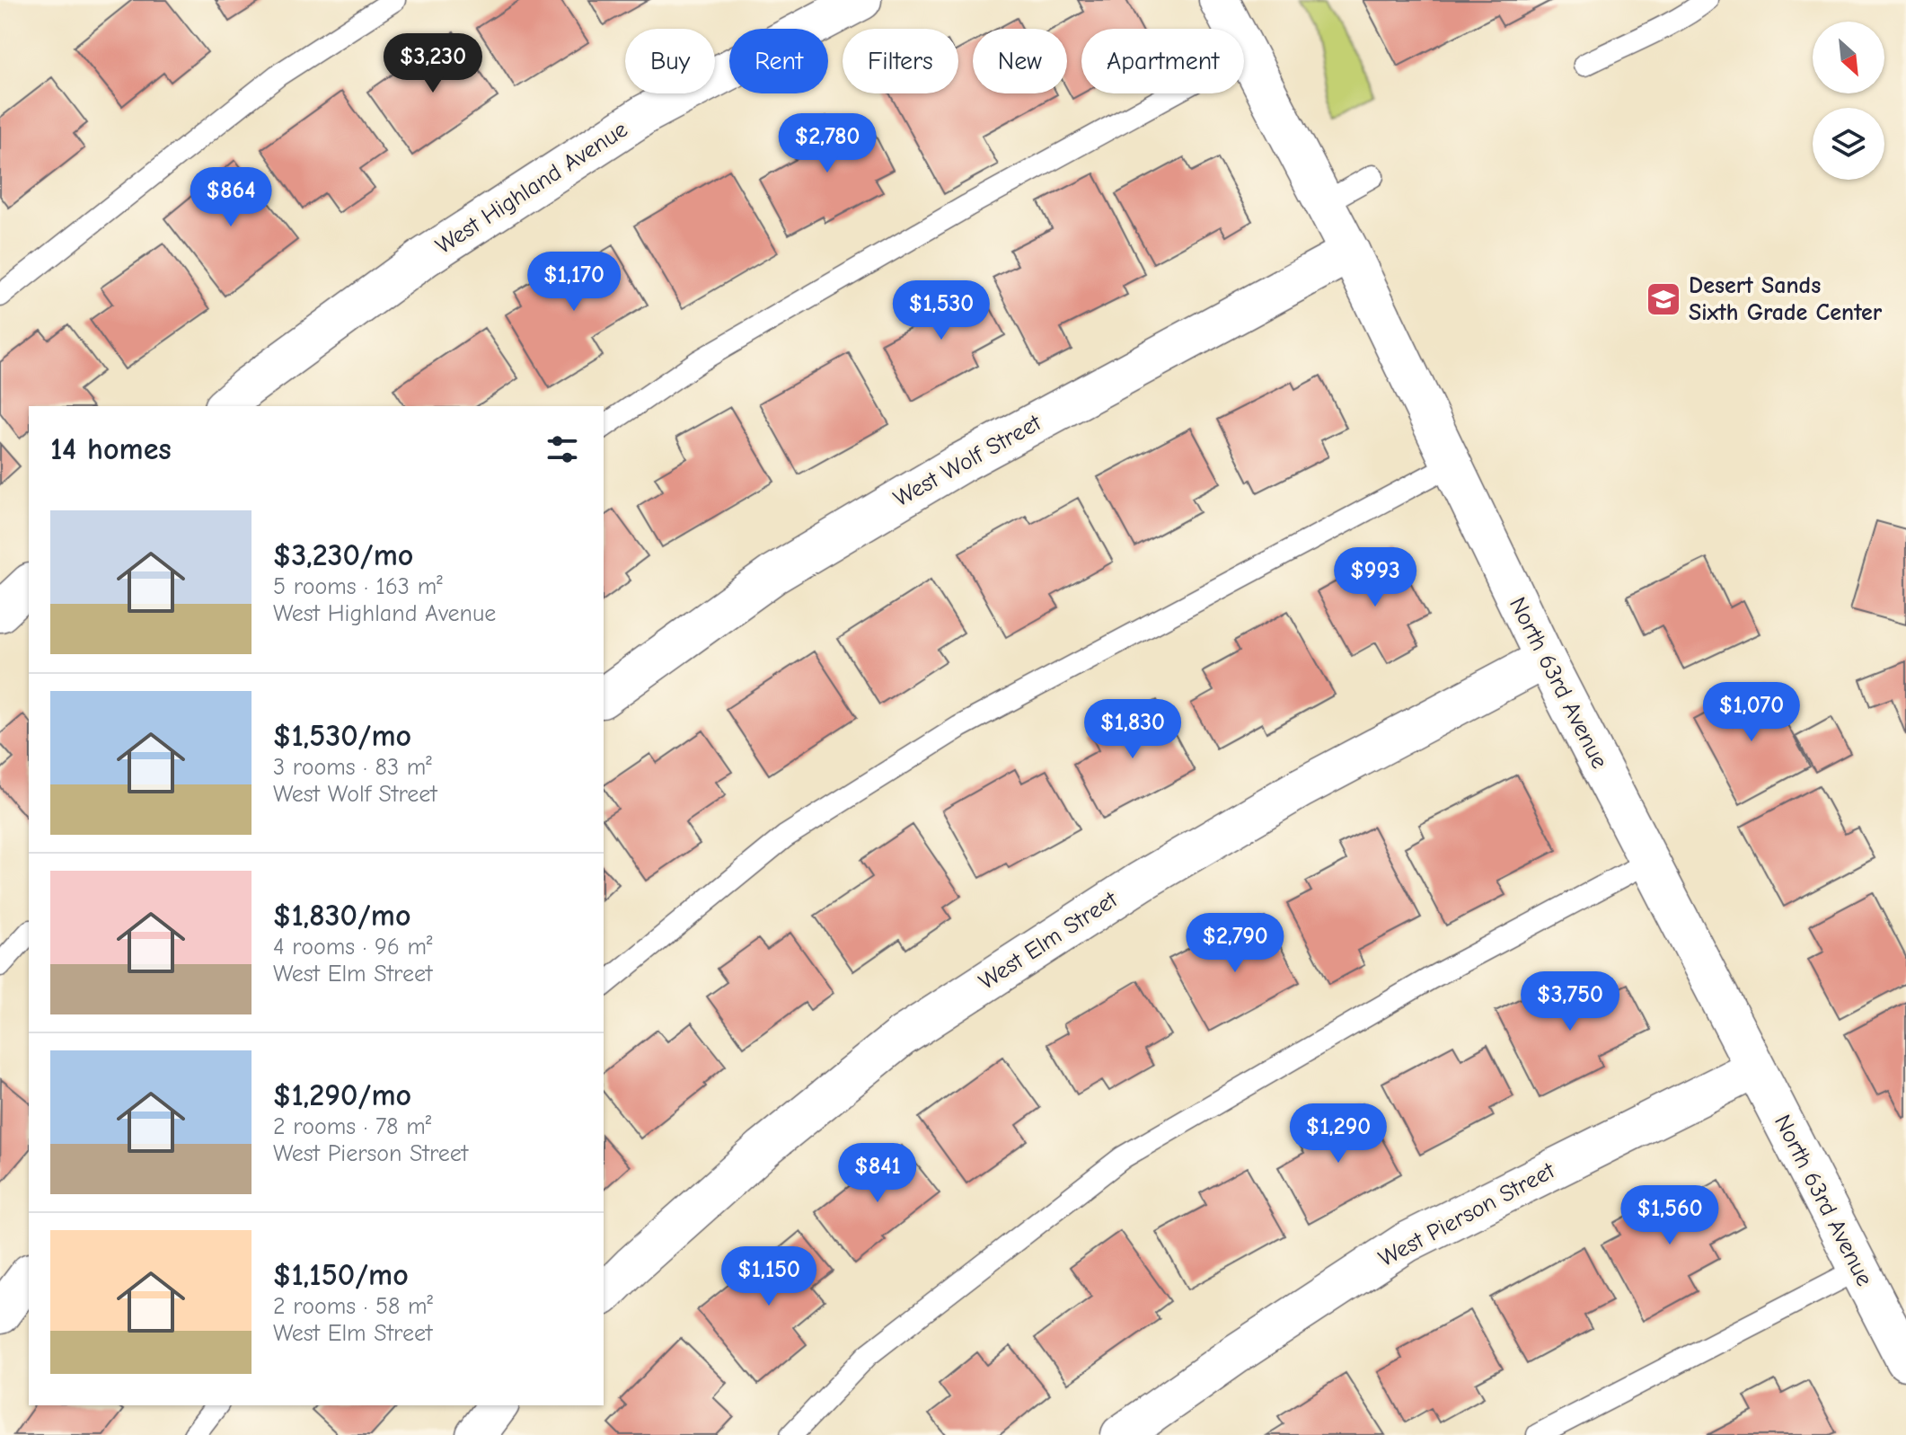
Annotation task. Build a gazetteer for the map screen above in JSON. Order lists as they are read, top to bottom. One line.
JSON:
{"streets":{"street":["West Highland Avenue","West Wolf Street","North 63rd Avenue","West Elm Street","West Pierson Street"]},"crossings":[["West Wolf Street","North 63rd Avenue"],["North 63rd Avenue","West Elm Street"],["North 63rd Avenue","West Pierson Street"]],"places":{"school or university":["Desert Sands Sixth Grade Center"]},"north":"bottom right","page":{"chip":["Buy","Rent","Filters","New","Apartment"],"price":["$3,230","$2,780","$864","$1,170","$1,530","$993","$1,070","$1,830","$2,790","$3,750","$1,290","$841","$1,560","$1,150"],"heading":"14 homes","list":[{"name":"$3,230/mo","note":"5 rooms · 163 m² · West Highland Avenue"},{"name":"$1,530/mo","note":"3 rooms · 83 m² · West Wolf Street"},{"name":"$1,830/mo","note":"4 rooms · 96 m² · West Elm Street"},{"name":"$1,290/mo","note":"2 rooms · 78 m² · West Pierson Street"},{"name":"$1,150/mo","note":"2 rooms · 58 m² · West Elm Street"}]}}
